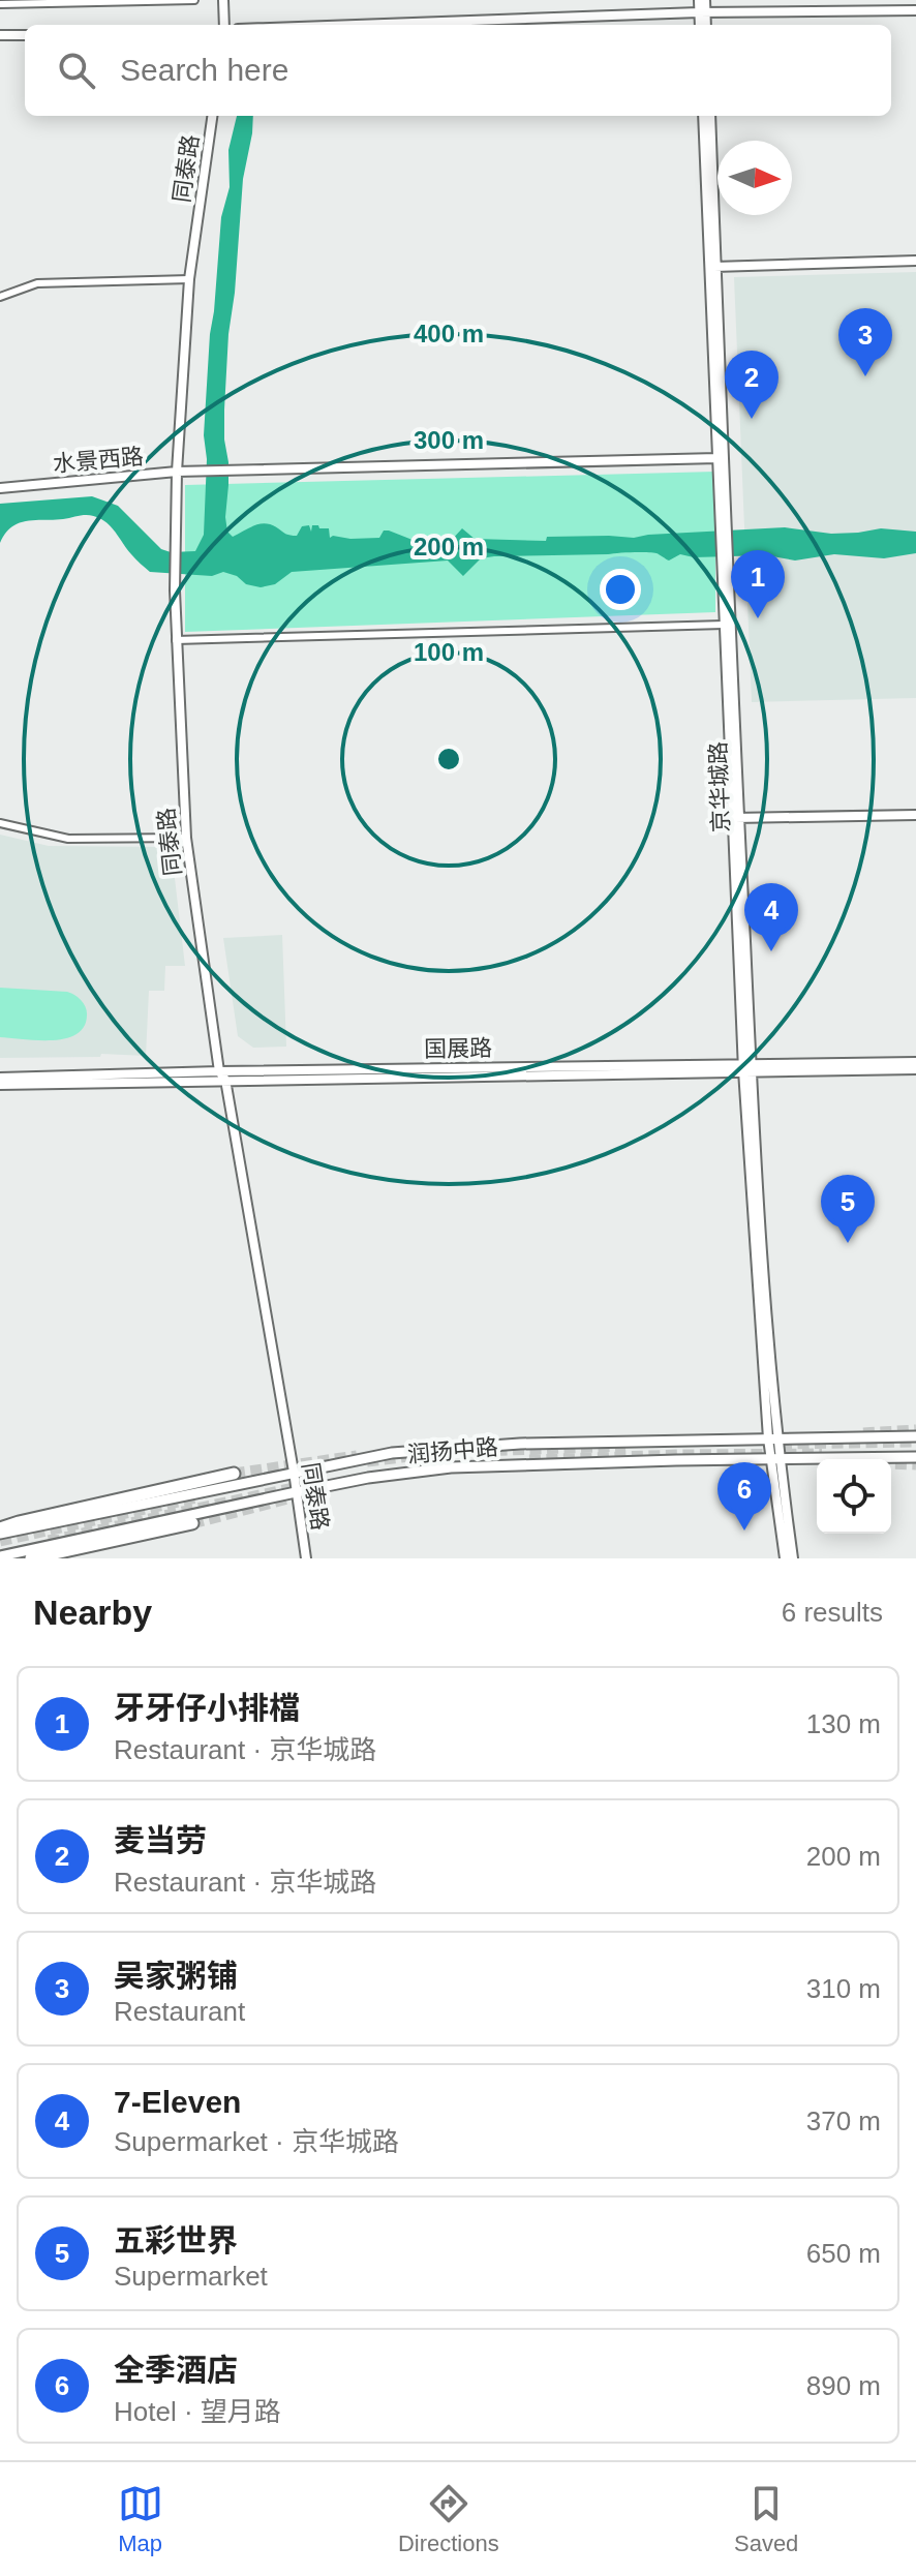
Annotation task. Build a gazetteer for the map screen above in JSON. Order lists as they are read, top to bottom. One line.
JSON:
{"streets":{"main road":["润扬中路"],"street":["同泰路","水景西路","京华城路","国展路"]},"crossings":[["同泰路","水景西路"],["同泰路","国展路"],["同泰路","润扬中路"],["水景西路","京华城路"],["京华城路","国展路"],["京华城路","润扬中路"]],"north":"right","page":{"search":"Search here","pins":["3","2","1","4","5","6"],"heading":["Nearby","6 results"],"list":[{"mark":"1","name":"牙牙仔小排檔","note":"Restaurant · 京华城路","value":"130 m"},{"mark":"2","name":"麦当劳","note":"Restaurant · 京华城路","value":"200 m"},{"mark":"3","name":"吴家粥铺","note":"Restaurant","value":"310 m"},{"mark":"4","name":"7-Eleven","note":"Supermarket · 京华城路","value":"370 m"},{"mark":"5","name":"五彩世界","note":"Supermarket","value":"650 m"},{"mark":"6","name":"全季酒店","note":"Hotel · 望月路","value":"890 m"}],"nav":["Map","Directions","Saved"]},"rings":["400 m","300 m","200 m","100 m"]}
